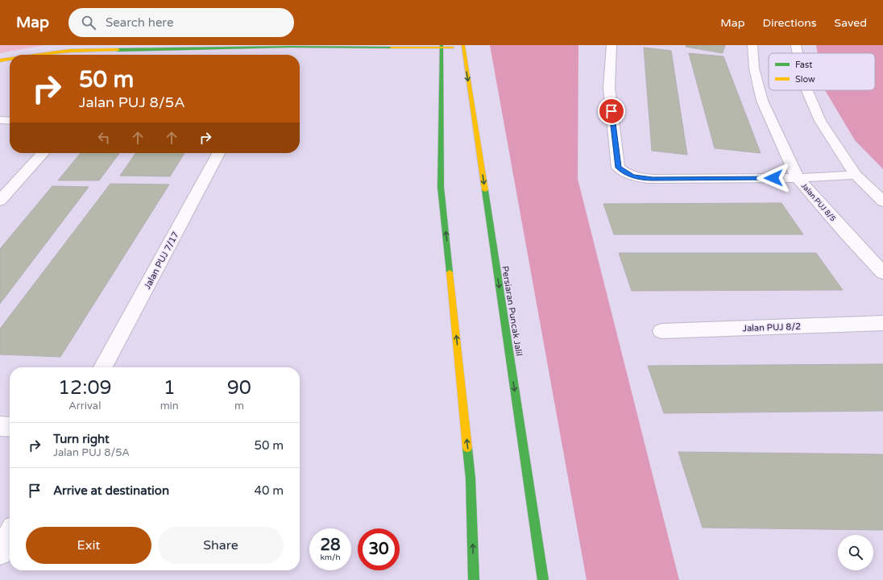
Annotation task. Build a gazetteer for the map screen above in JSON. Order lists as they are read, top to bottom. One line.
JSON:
{"streets":{"main road":["Persiaran Puncak Jalil"],"street":["Jalan PUJ 8/5","Jalan PUJ 7/17","Jalan PUJ 8/2"]},"legend":["Fast","Slow"],"page":{"header":"Map","search":"Search here","nav":["Map","Directions","Saved"],"turn":["50 m","Jalan PUJ 8/5A"],"eta":["12:09","Arrival","1","min","90","m"],"list":[{"name":"Turn right","note":"Jalan PUJ 8/5A","value":"50 m"},{"name":"Arrive at destination","value":"40 m"}],"buttons":["Exit","Share"],"speed":"28 km/h","limit":"30"}}
